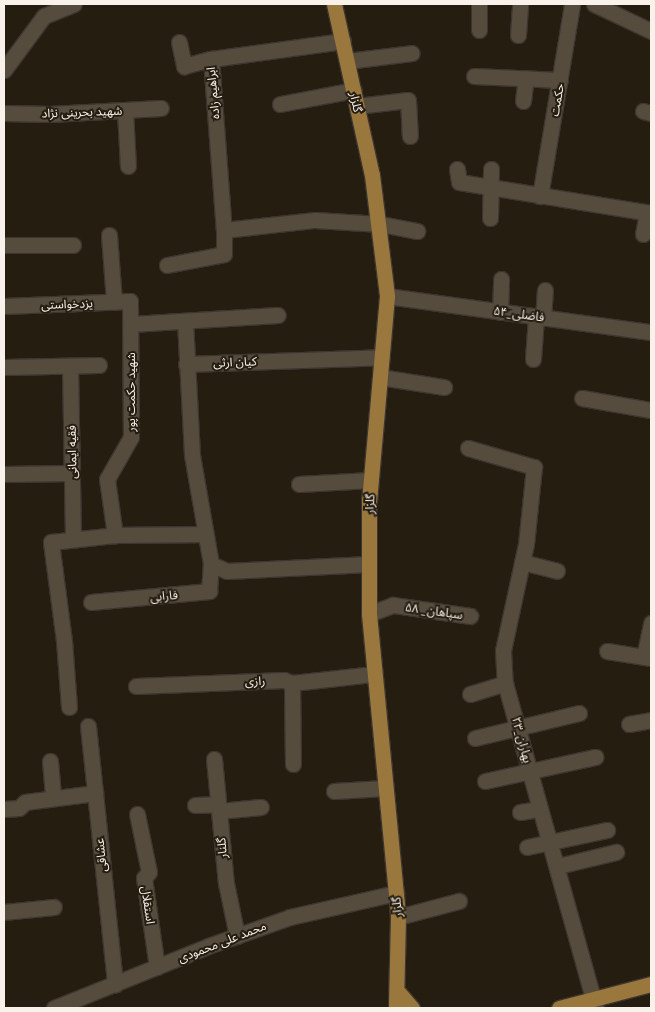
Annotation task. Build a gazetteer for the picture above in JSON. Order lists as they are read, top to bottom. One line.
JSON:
{"streets":{"main road":["گلزار"],"street":["ابراهیم زاده","حکمت","شهید بحرینی نژاد","یزدخواستی","۵۴_فاضلی","کیان ارثی","شهید حکمت پور","فقیه ایمانی","فارابی","۵۸ _سپاهان","رازی","۲۳_بهاران","گلنار","عشاقی","استقلال","محمد علی محمودی"]},"crossings":[["ابراهیم زاده","گلزار"],["گلزار","۵۴_فاضلی"],["گلزار","کیان ارثی"],["گلزار","۵۸ _سپاهان"],["گلزار","رازی"],["گلزار","محمد علی محمودی"],["یزدخواستی","شهید حکمت پور"],["گلنار","محمد علی محمودی"],["عشاقی","محمد علی محمودی"],["استقلال","محمد علی محمودی"]]}
